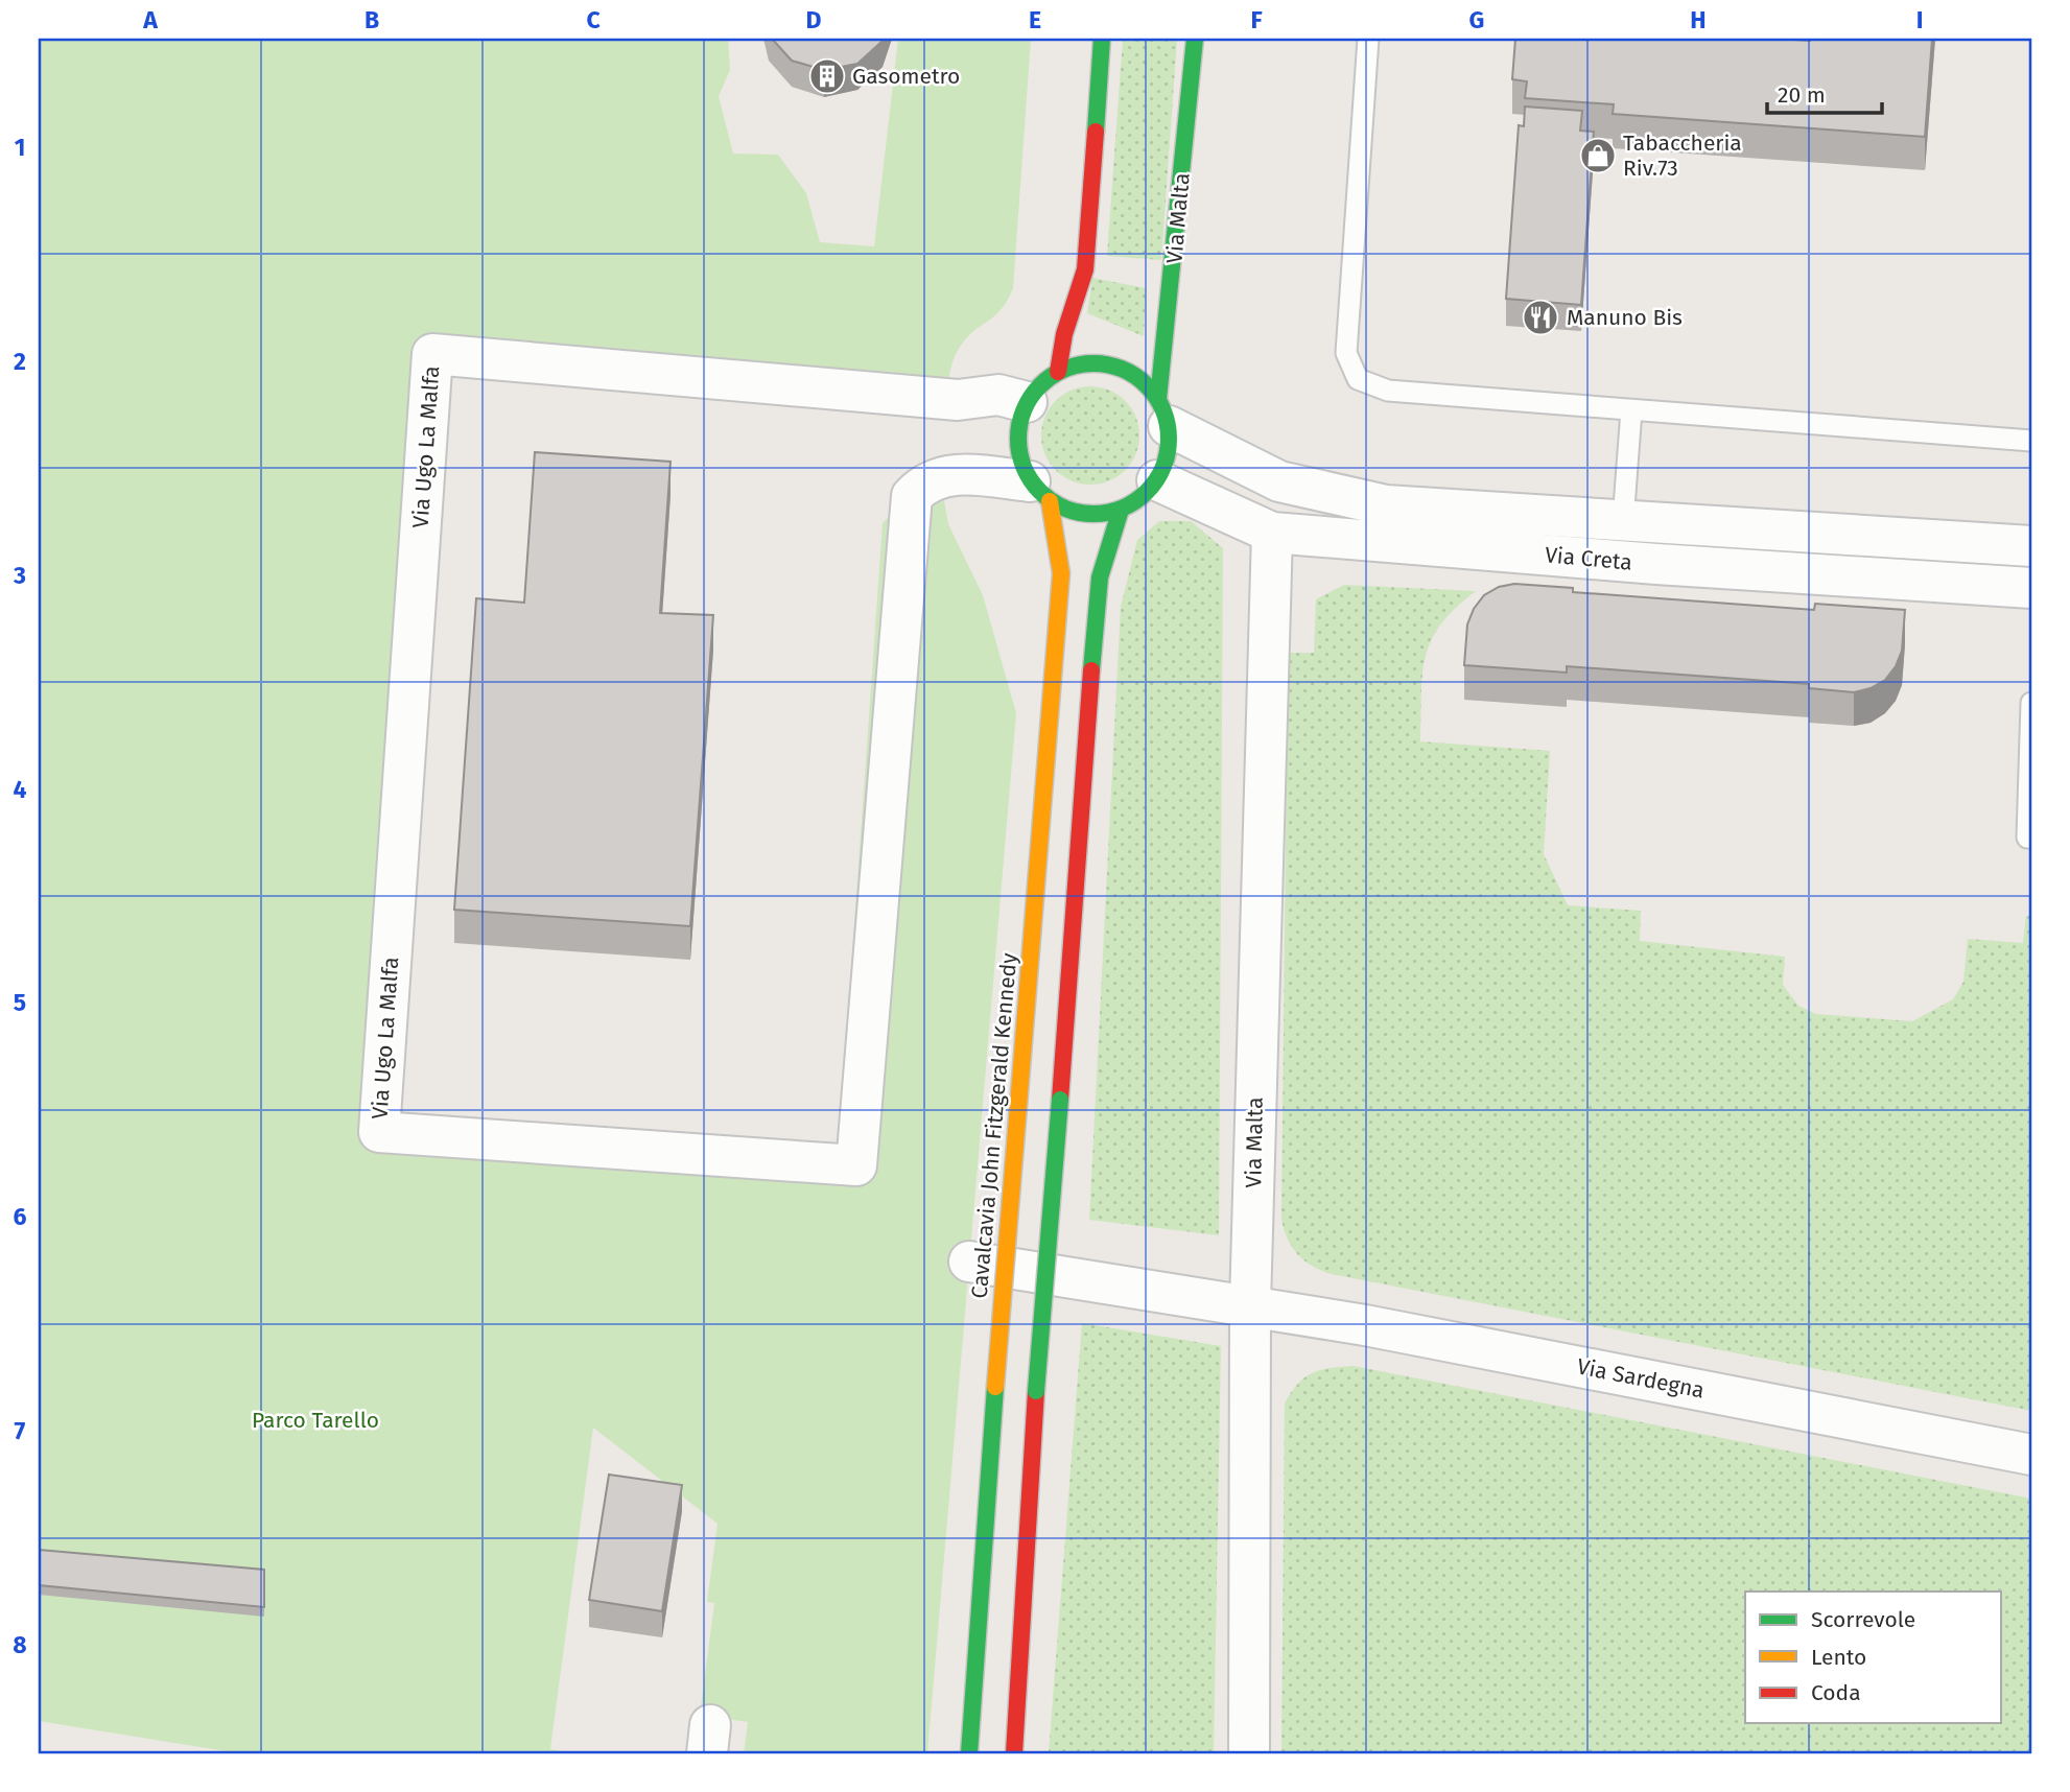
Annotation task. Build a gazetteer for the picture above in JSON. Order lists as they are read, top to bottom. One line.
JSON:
{"streets":{"street":["Via Malta","Via Ugo La Malfa","Via Creta","Cavalcavia John Fitzgerald Kennedy","Via Sardegna"]},"crossings":[["Via Malta","Via Ugo La Malfa"],["Via Malta","Via Creta"],["Via Malta","Cavalcavia John Fitzgerald Kennedy"],["Via Malta","Via Sardegna"],["Via Ugo La Malfa","Via Creta"],["Via Ugo La Malfa","Cavalcavia John Fitzgerald Kennedy"],["Via Creta","Cavalcavia John Fitzgerald Kennedy"]],"parks":["Parco Tarello"],"places":{"building":["Gasometro"],"shop":["Tabaccheria Riv.73"],"restaurant":["Manuno Bis"]},"legend":["Scorrevole","Lento","Coda"],"scale_bar":"20 m","grid":{"columns":["A","B","C","D","E","F","G","H","I"],"rows":["1","2","3","4","5","6","7","8"]}}
